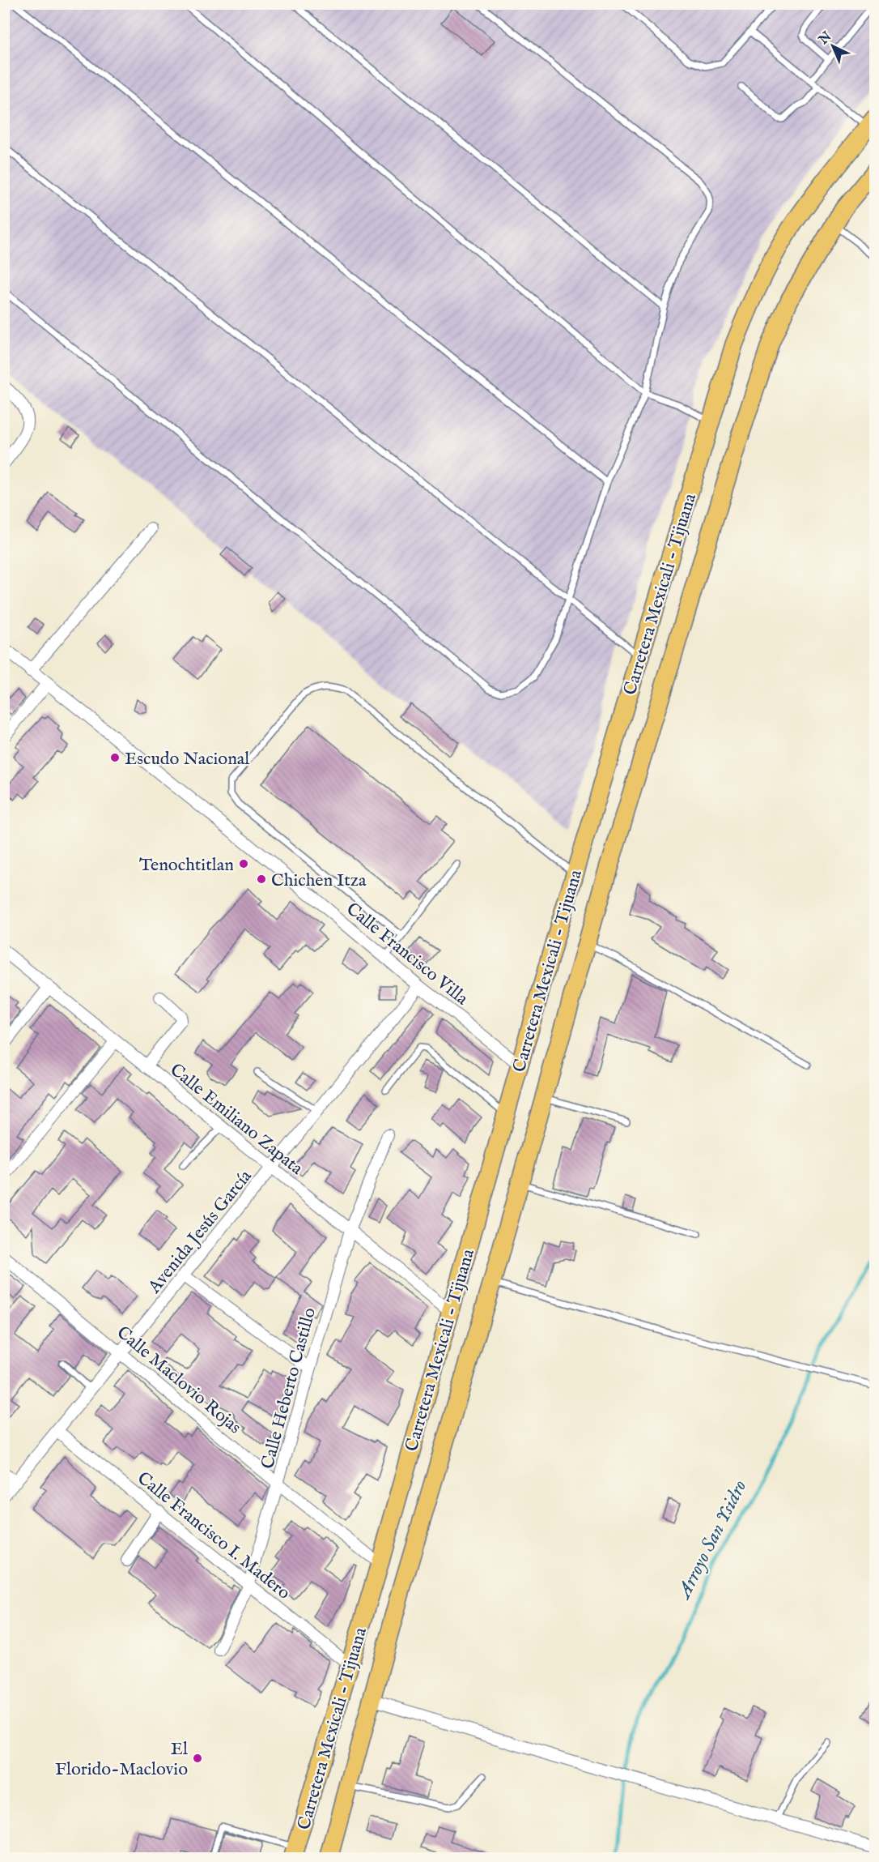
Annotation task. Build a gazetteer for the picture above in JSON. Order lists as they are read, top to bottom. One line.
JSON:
{"streets":{"main road":["Carretera Mexicali - Tijuana"],"street":["Calle Francisco Villa","Calle Emiliano Zapata","Avenida Jesús García","Calle Maclovio Rojas","Calle Heberto Castillo","Calle Francisco I. Madero"]},"crossings":[["Carretera Mexicali - Tijuana","Calle Francisco Villa"],["Carretera Mexicali - Tijuana","Calle Emiliano Zapata"],["Carretera Mexicali - Tijuana","Calle Maclovio Rojas"],["Carretera Mexicali - Tijuana","Calle Francisco I. Madero"],["Calle Francisco Villa","Avenida Jesús García"],["Calle Emiliano Zapata","Avenida Jesús García"],["Calle Emiliano Zapata","Calle Heberto Castillo"],["Avenida Jesús García","Calle Maclovio Rojas"],["Avenida Jesús García","Calle Francisco I. Madero"],["Calle Maclovio Rojas","Calle Heberto Castillo"],["Calle Heberto Castillo","Calle Francisco I. Madero"]],"water":["Arroyo San Ysidro"],"places":["Escudo Nacional","Tenochtitlan","Chichen Itza","El Florido-Maclovio"],"north":"top left"}
